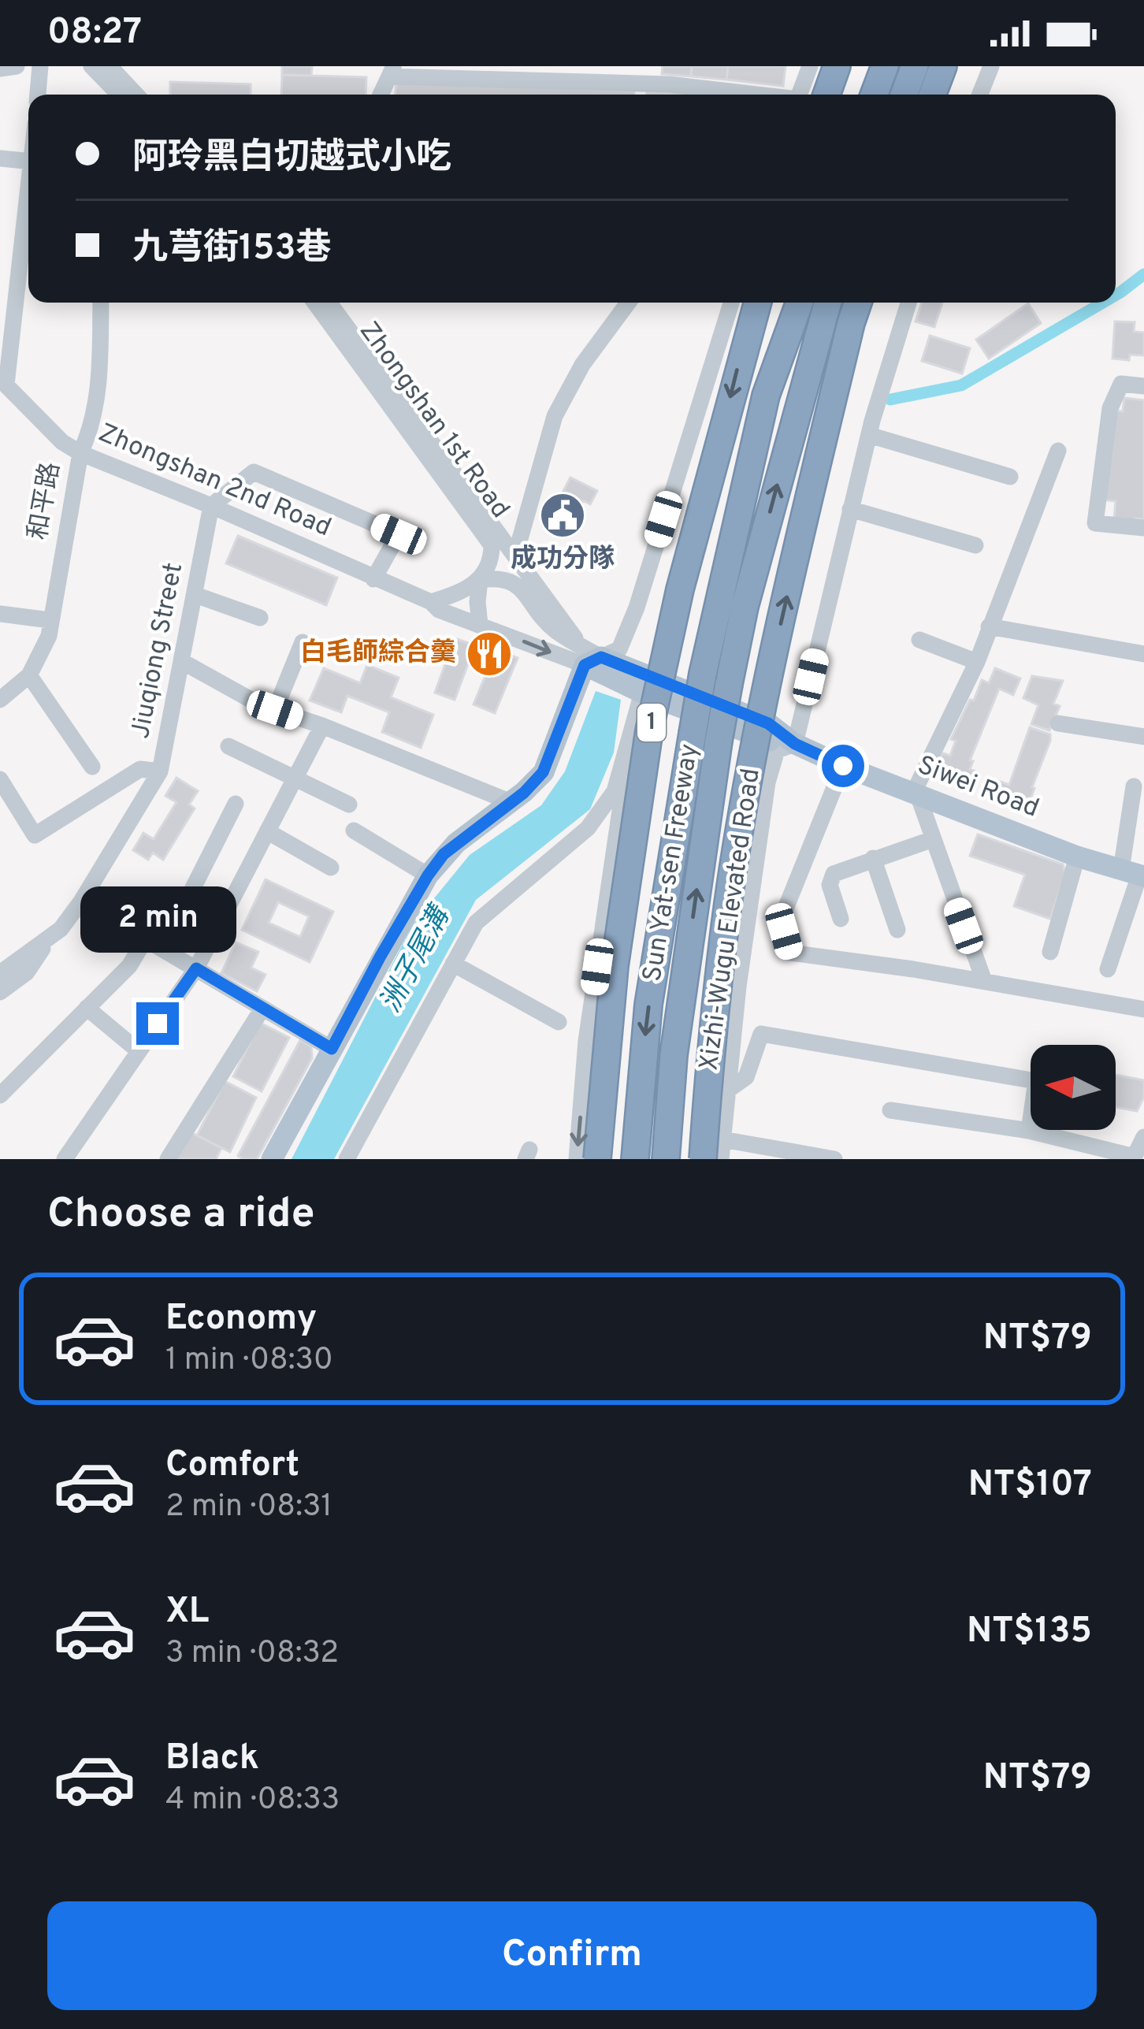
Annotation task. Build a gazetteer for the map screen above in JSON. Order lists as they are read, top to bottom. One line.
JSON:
{"streets":{"highway":["1","Sun Yat-sen Freeway","Xizhi-Wugu Elevated Road"],"main road":["Siwei Road"],"street":["Zhongshan 1st Road","Zhongshan 2nd Road","和平路","Jiuqiong Street"]},"crossings":[["Zhongshan 1st Road","Zhongshan 2nd Road"],["Zhongshan 1st Road","Siwei Road"],["Zhongshan 2nd Road","和平路"],["Zhongshan 2nd Road","Jiuqiong Street"],["Zhongshan 2nd Road","Siwei Road"]],"water":["洲子尾溝"],"places":{"public building":["成功分隊"],"restaurant":["白毛師綜合羹"]},"north":"left","page":{"status":"08:27","banner":["阿玲黑白切越式小吃","九芎街153巷"],"bubble":"2 min","heading":"Choose a ride","list":[{"name":"Economy","note":"1 min · 08:30","value":"NT$79"},{"name":"Comfort","note":"2 min · 08:31","value":"NT$107"},{"name":"XL","note":"3 min · 08:32","value":"NT$135"},{"name":"Black","note":"4 min · 08:33","value":"NT$79"}],"buttons":"Confirm"}}
